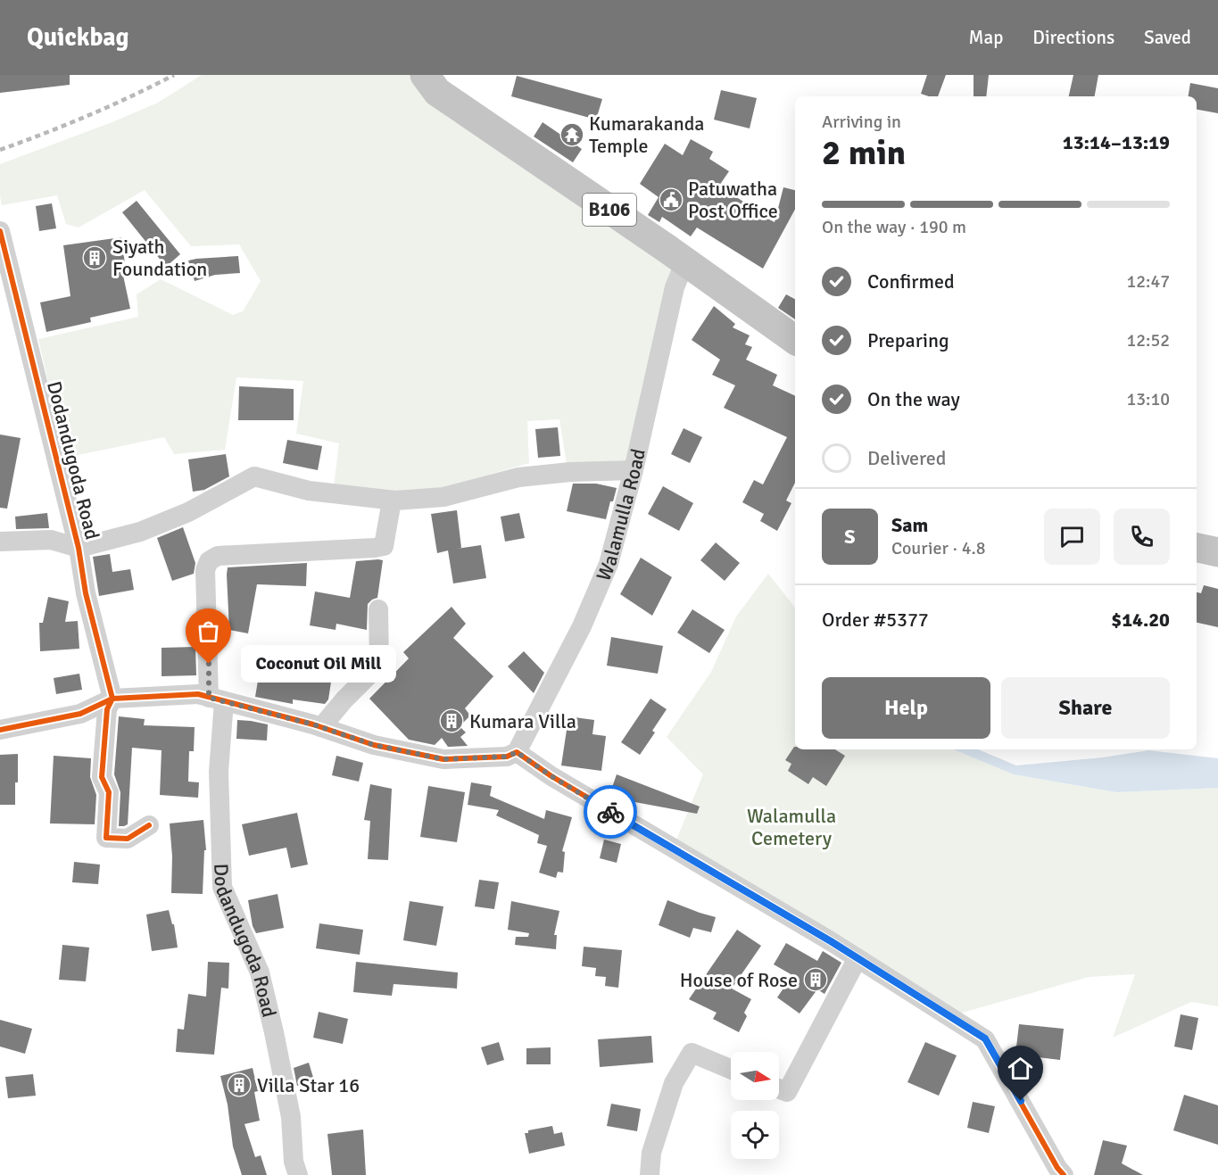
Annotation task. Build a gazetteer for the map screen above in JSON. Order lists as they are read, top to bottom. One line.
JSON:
{"streets":{"main road":["B106"],"street":["Dodandugoda Road","Walamulla Road"]},"crossings":[["B106","Walamulla Road"]],"parks":["Walamulla Cemetery"],"places":{"temple":["Kumarakanda Temple"],"public building":["Patuwatha Post Office"],"building":["Siyath Foundation","Kumara Villa","House of Rose","Villa Star 16"],"other":["Coconut Oil Mill"]},"north":"right","page":{"header":"Quickbag","nav":["Map","Directions","Saved"],"heading":["2 min","Arriving in","13:14–13:19"],"panel":["Sam","Courier · 4.8","Order #5377","$14.20"],"bar":"On the way · 190 m","list":[["Confirmed","12:47"],["Preparing","12:52"],["On the way","13:10"],"Delivered"],"round":"S","bubble":"Coconut Oil Mill","buttons":["Help","Share"]}}
